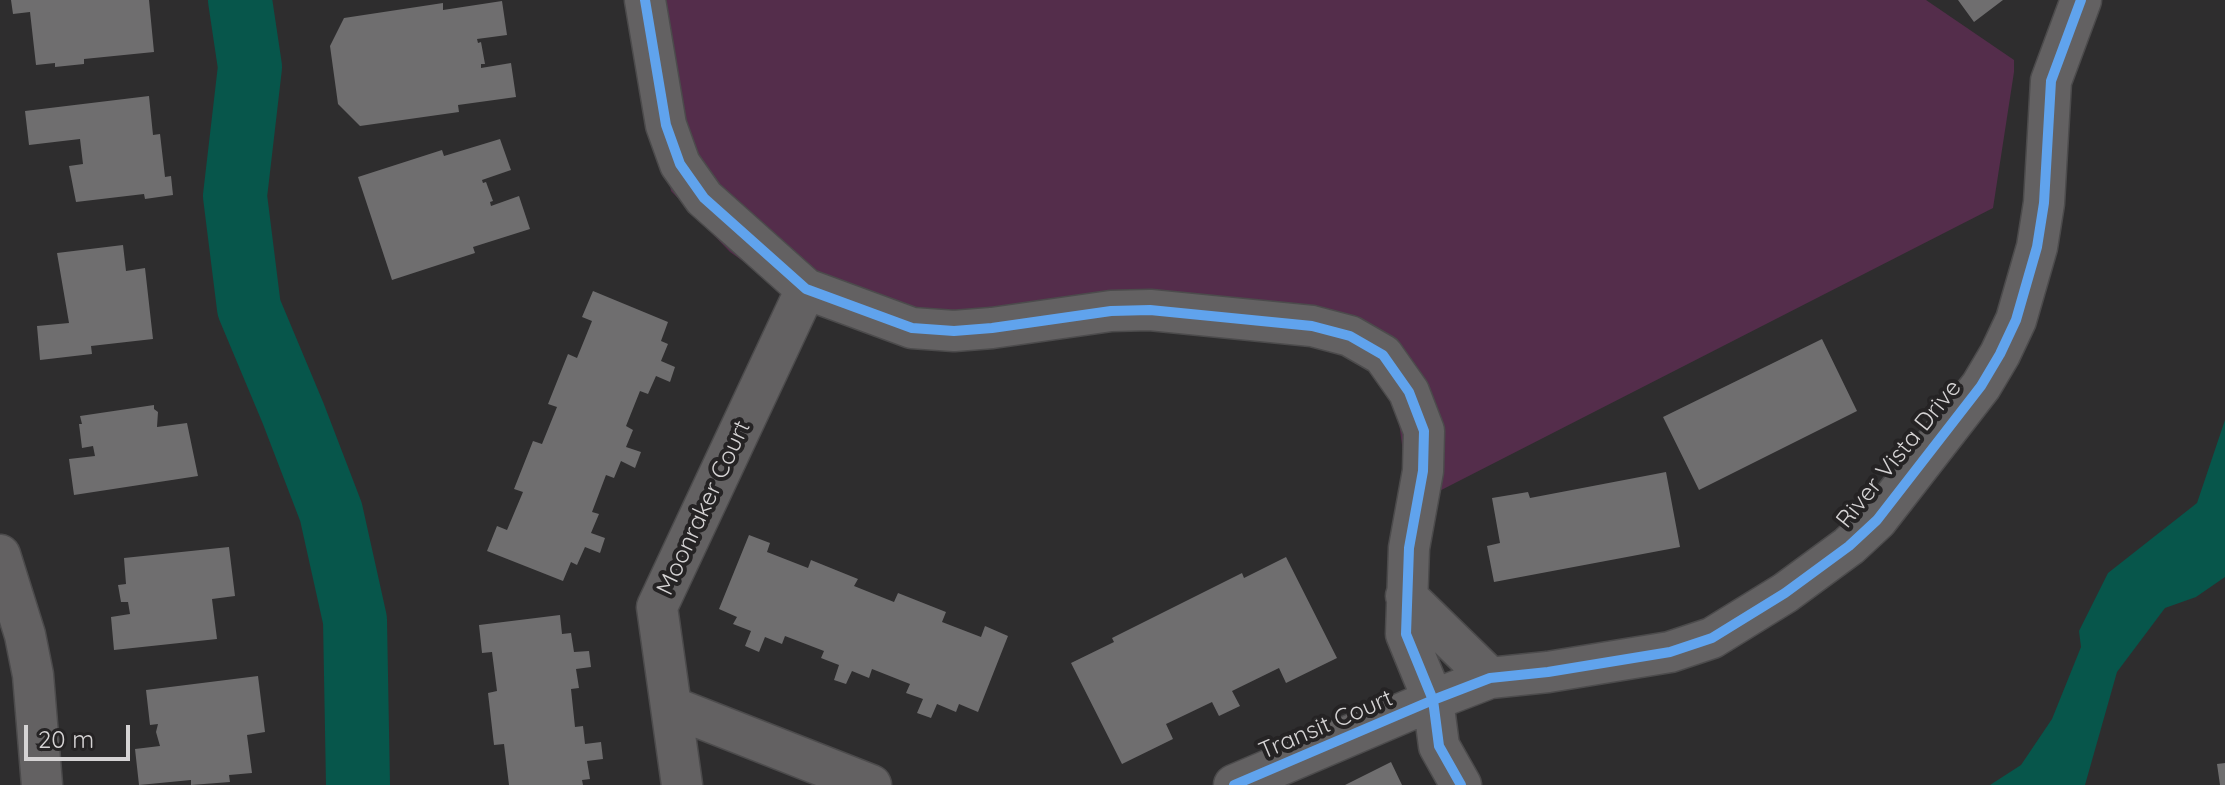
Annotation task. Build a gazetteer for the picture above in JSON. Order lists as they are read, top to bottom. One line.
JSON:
{"streets":{"street":["River Vista Drive","Moonraker Court","Transit Court"]},"crossings":[["River Vista Drive","Transit Court"]],"scale_bar":"20 m"}
